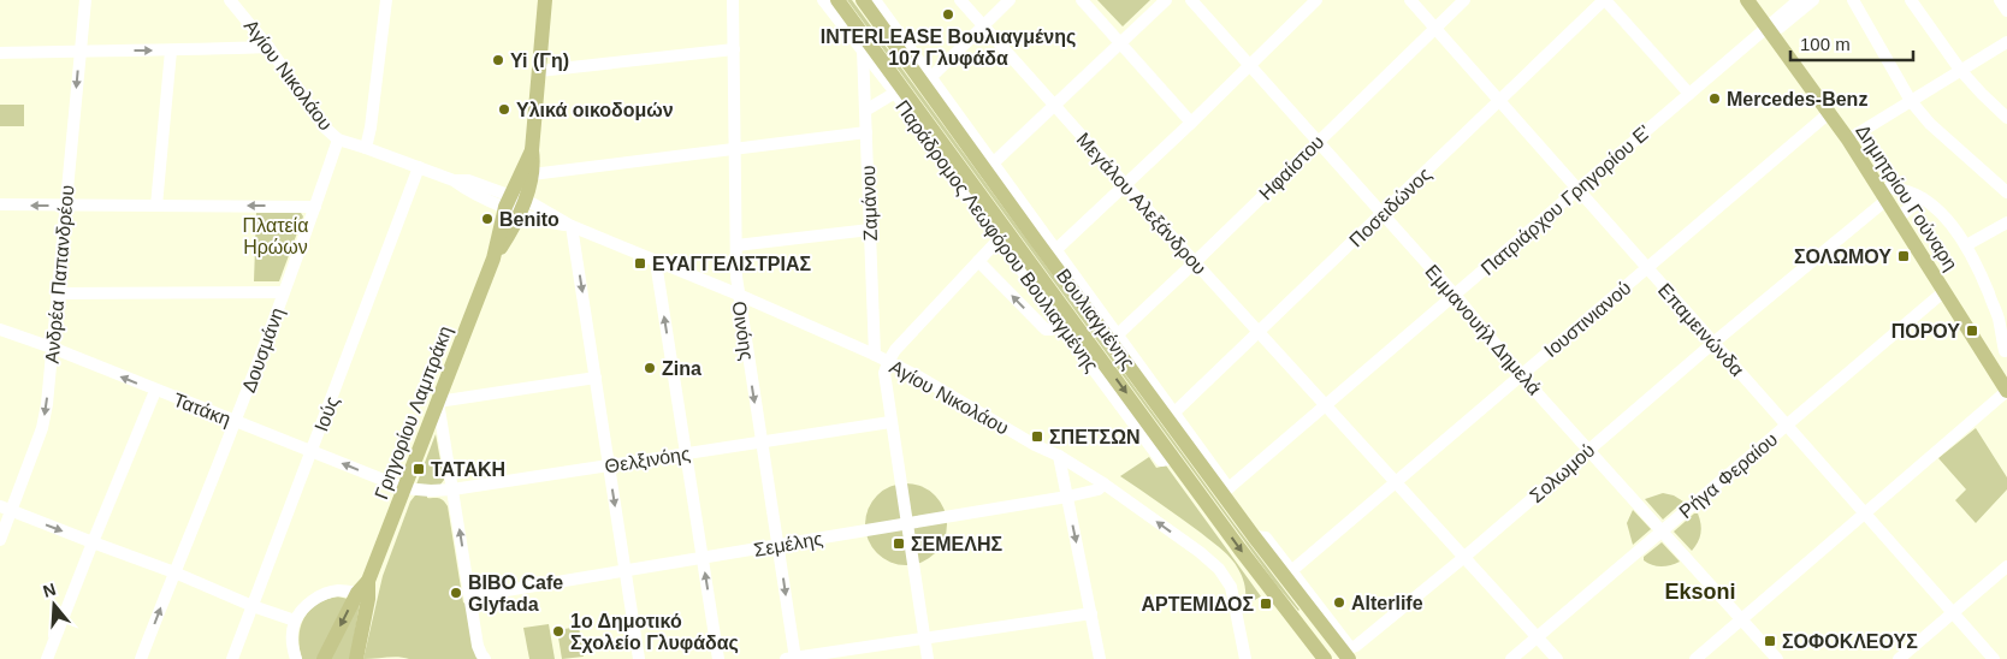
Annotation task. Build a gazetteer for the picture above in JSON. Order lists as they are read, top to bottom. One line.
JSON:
{"streets":{"main road":["Δημητρίου Γούναρη","Βουλιαγμένης","Γρηγορίου Λαμπράκη"],"street":["Αγίου Νικολάου","Ηφαίστου","Πατριάρχου Γρηγορίου E'","Ζαμάνου","Μεγάλου Αλεξάνδρου","Ποσειδώνος","Παράδρομος Λεωφόρου Βουλιαγμένης","Ανδρέα Παπανδρέου","Ιουστινιανού","Εμμανουήλ Δημελά","Επαμεινώνδα","Οινόης","Δουσμάνη","Τατάκη","Ιούς","Θελξινόης","Σολωμού","Ρήγα Φεραίου","Σεμέλης"]},"crossings":[["Αγίου Νικολάου","Ζαμάνου"],["Αγίου Νικολάου","Οινόης"],["Αγίου Νικολάου","Δουσμάνη"],["Αγίου Νικολάου","Γρηγορίου Λαμπράκη"],["Αγίου Νικολάου","Ιούς"],["Αγίου Νικολάου","Σεμέλης"],["Ηφαίστου","Μεγάλου Αλεξάνδρου"],["Ηφαίστου","Εμμανουήλ Δημελά"],["Ηφαίστου","Επαμεινώνδα"],["Δημητρίου Γούναρη","Πατριάρχου Γρηγορίου E'"],["Δημητρίου Γούναρη","Ιουστινιανού"],["Δημητρίου Γούναρη","Σολωμού"],["Δημητρίου Γούναρη","Ρήγα Φεραίου"],["Πατριάρχου Γρηγορίου E'","Μεγάλου Αλεξάνδρου"],["Πατριάρχου Γρηγορίου E'","Ποσειδώνος"],["Πατριάρχου Γρηγορίου E'","Εμμανουήλ Δημελά"],["Πατριάρχου Γρηγορίου E'","Επαμεινώνδα"],["Ζαμάνου","Παράδρομος Λεωφόρου Βουλιαγμένης"],["Μεγάλου Αλεξάνδρου","Ποσειδώνος"],["Μεγάλου Αλεξάνδρου","Ιουστινιανού"],["Μεγάλου Αλεξάνδρου","Σολωμού"],["Μεγάλου Αλεξάνδρου","Ρήγα Φεραίου"],["Ποσειδώνος","Εμμανουήλ Δημελά"],["Ποσειδώνος","Επαμεινώνδα"],["Παράδρομος Λεωφόρου Βουλιαγμένης","Βουλιαγμένης"],["Ανδρέα Παπανδρέου","Τατάκη"],["Βουλιαγμένης","Σολωμού"],["Ιουστινιανού","Εμμανουήλ Δημελά"],["Ιουστινιανού","Επαμεινώνδα"],["Ιουστινιανού","Σολωμού"],["Εμμανουήλ Δημελά","Σολωμού"],["Εμμανουήλ Δημελά","Ρήγα Φεραίου"],["Επαμεινώνδα","Σολωμού"],["Επαμεινώνδα","Ρήγα Φεραίου"],["Οινόης","Θελξινόης"],["Οινόης","Σεμέλης"],["Δουσμάνη","Τατάκη"],["Τατάκη","Γρηγορίου Λαμπράκη"],["Τατάκη","Ιούς"],["Τατάκη","Θελξινόης"],["Γρηγορίου Λαμπράκη","Θελξινόης"]],"districts":["Eksoni"],"parks":["Πλατεία Ηρώων"],"places":{"other":["INTERLEASE Βουλιαγμένης 107 Γλυφάδα","Yi (Γη)","Mercedes-Benz","Υλικά οικοδομών","Benito","Zina","BIBO Cafe Glyfada","Alterlife","1ο Δημοτικό Σχολείο Γλυφάδας"],"transit":["ΣΟΛΩΜΟΥ","ΕΥΑΓΓΕΛΙΣΤΡΙΑΣ","ΠΟΡΟΥ","ΣΠΕΤΣΩΝ","ΤΑΤΑΚΗ","ΣΕΜΕΛΗΣ","ΑΡΤΕΜΙΔΟΣ","ΣΟΦΟΚΛΕΟΥΣ"]},"scale_bar":"100 m","north":"top"}
